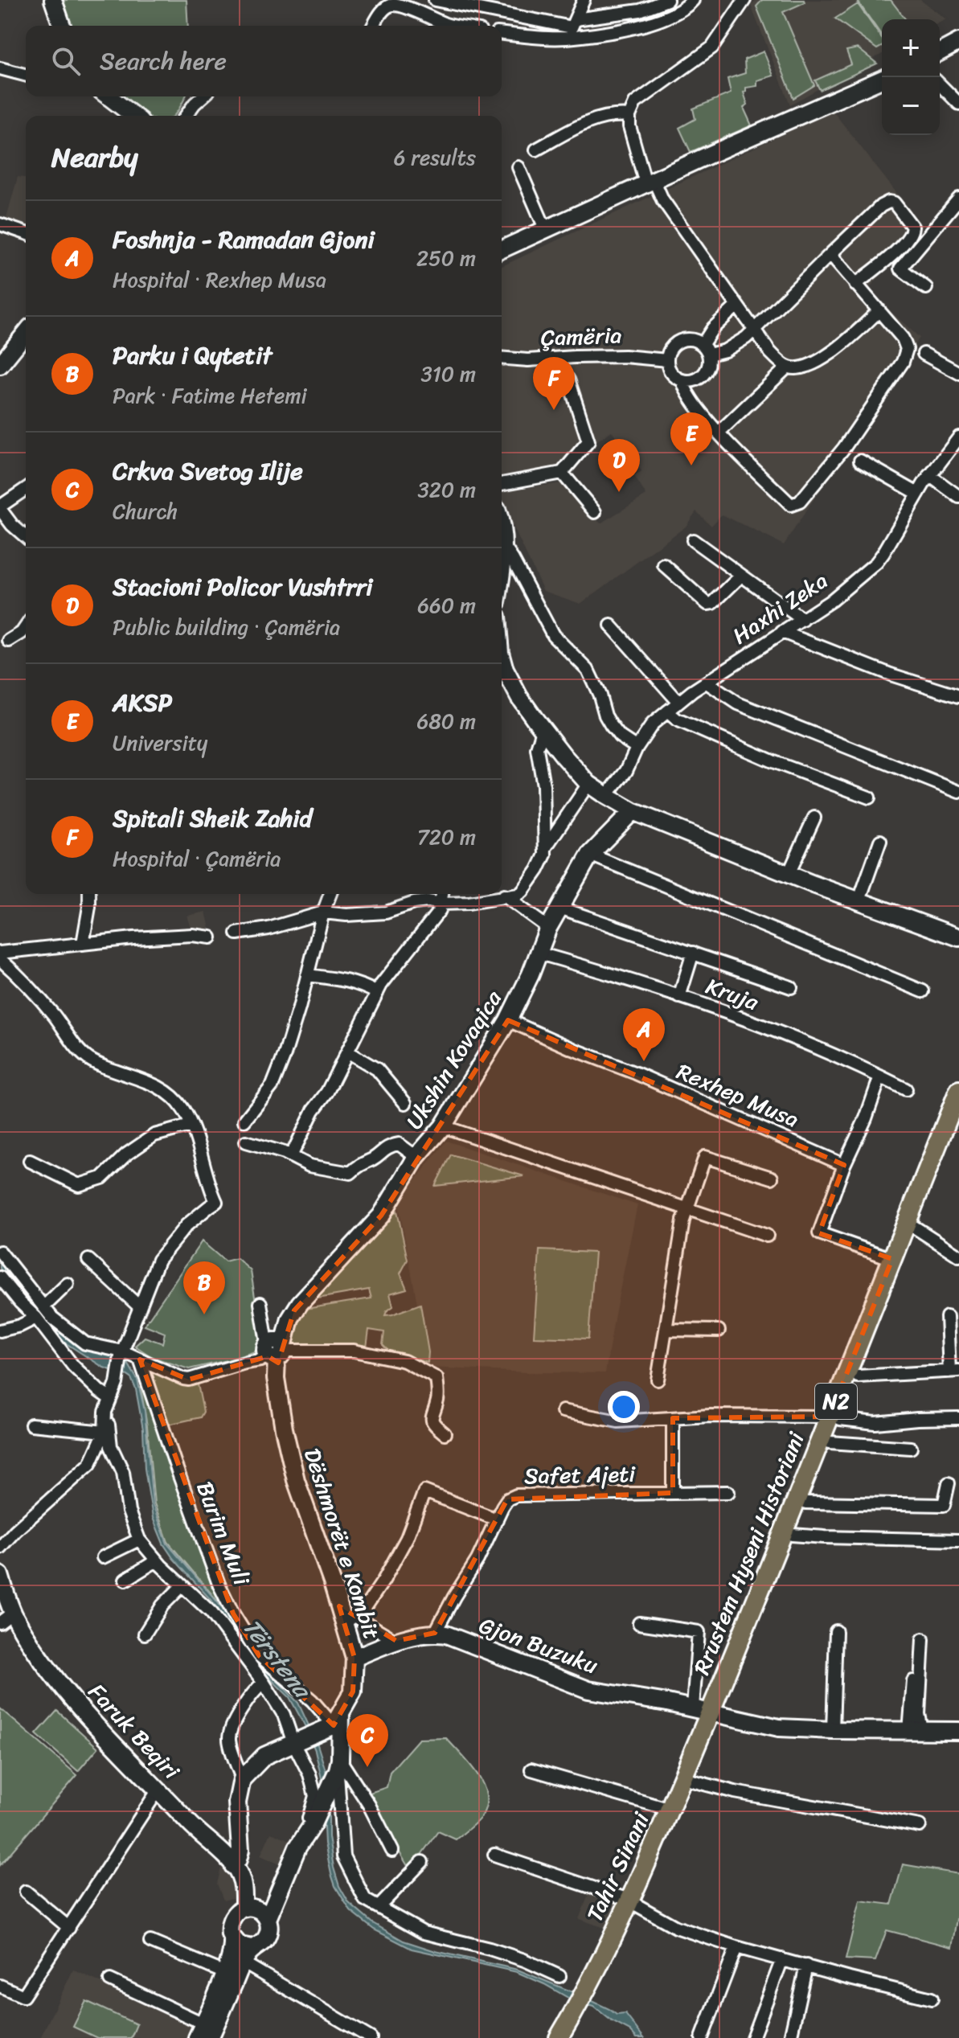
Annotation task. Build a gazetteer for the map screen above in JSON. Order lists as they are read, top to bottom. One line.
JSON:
{"streets":{"main road":["N2","Rrustem Hyseni Historiani","Tahir Sinani"],"street":["Çamëria","Haxhi Zeka","Kruja","Ukshin Kovaqica","Rexhep Musa","Safet Ajeti","Burim Muli","Dëshmorët e Kombit","Gjon Buzuku","Faruk Beqiri"]},"crossings":[["Kruja","Ukshin Kovaqica"],["Ukshin Kovaqica","Rexhep Musa"],["Ukshin Kovaqica","Dëshmorët e Kombit"],["Safet Ajeti","Gjon Buzuku"],["Burim Muli","Dëshmorët e Kombit"],["Dëshmorët e Kombit","Gjon Buzuku"],["Rrustem Hyseni Historiani","Gjon Buzuku"],["Rrustem Hyseni Historiani","Tahir Sinani"],["Gjon Buzuku","Tahir Sinani"]],"water":["Tërstena"],"page":{"map_buttons":["+","−"],"search":"Search here","heading":["Nearby","6 results"],"list":[{"mark":"A","name":"Foshnja - Ramadan Gjoni","note":"Hospital · Rexhep Musa","value":"250 m"},{"mark":"B","name":"Parku i Qytetit","note":"Park · Fatime Hetemi","value":"310 m"},{"mark":"C","name":"Crkva Svetog Ilije","note":"Church","value":"320 m"},{"mark":"D","name":"Stacioni Policor Vushtrri","note":"Public building · Çamëria","value":"660 m"},{"mark":"E","name":"AKSP","note":"University","value":"680 m"},{"mark":"F","name":"Spitali Sheik Zahid","note":"Hospital · Çamëria","value":"720 m"}],"pins":["F","E","D","A","B","C"]}}
